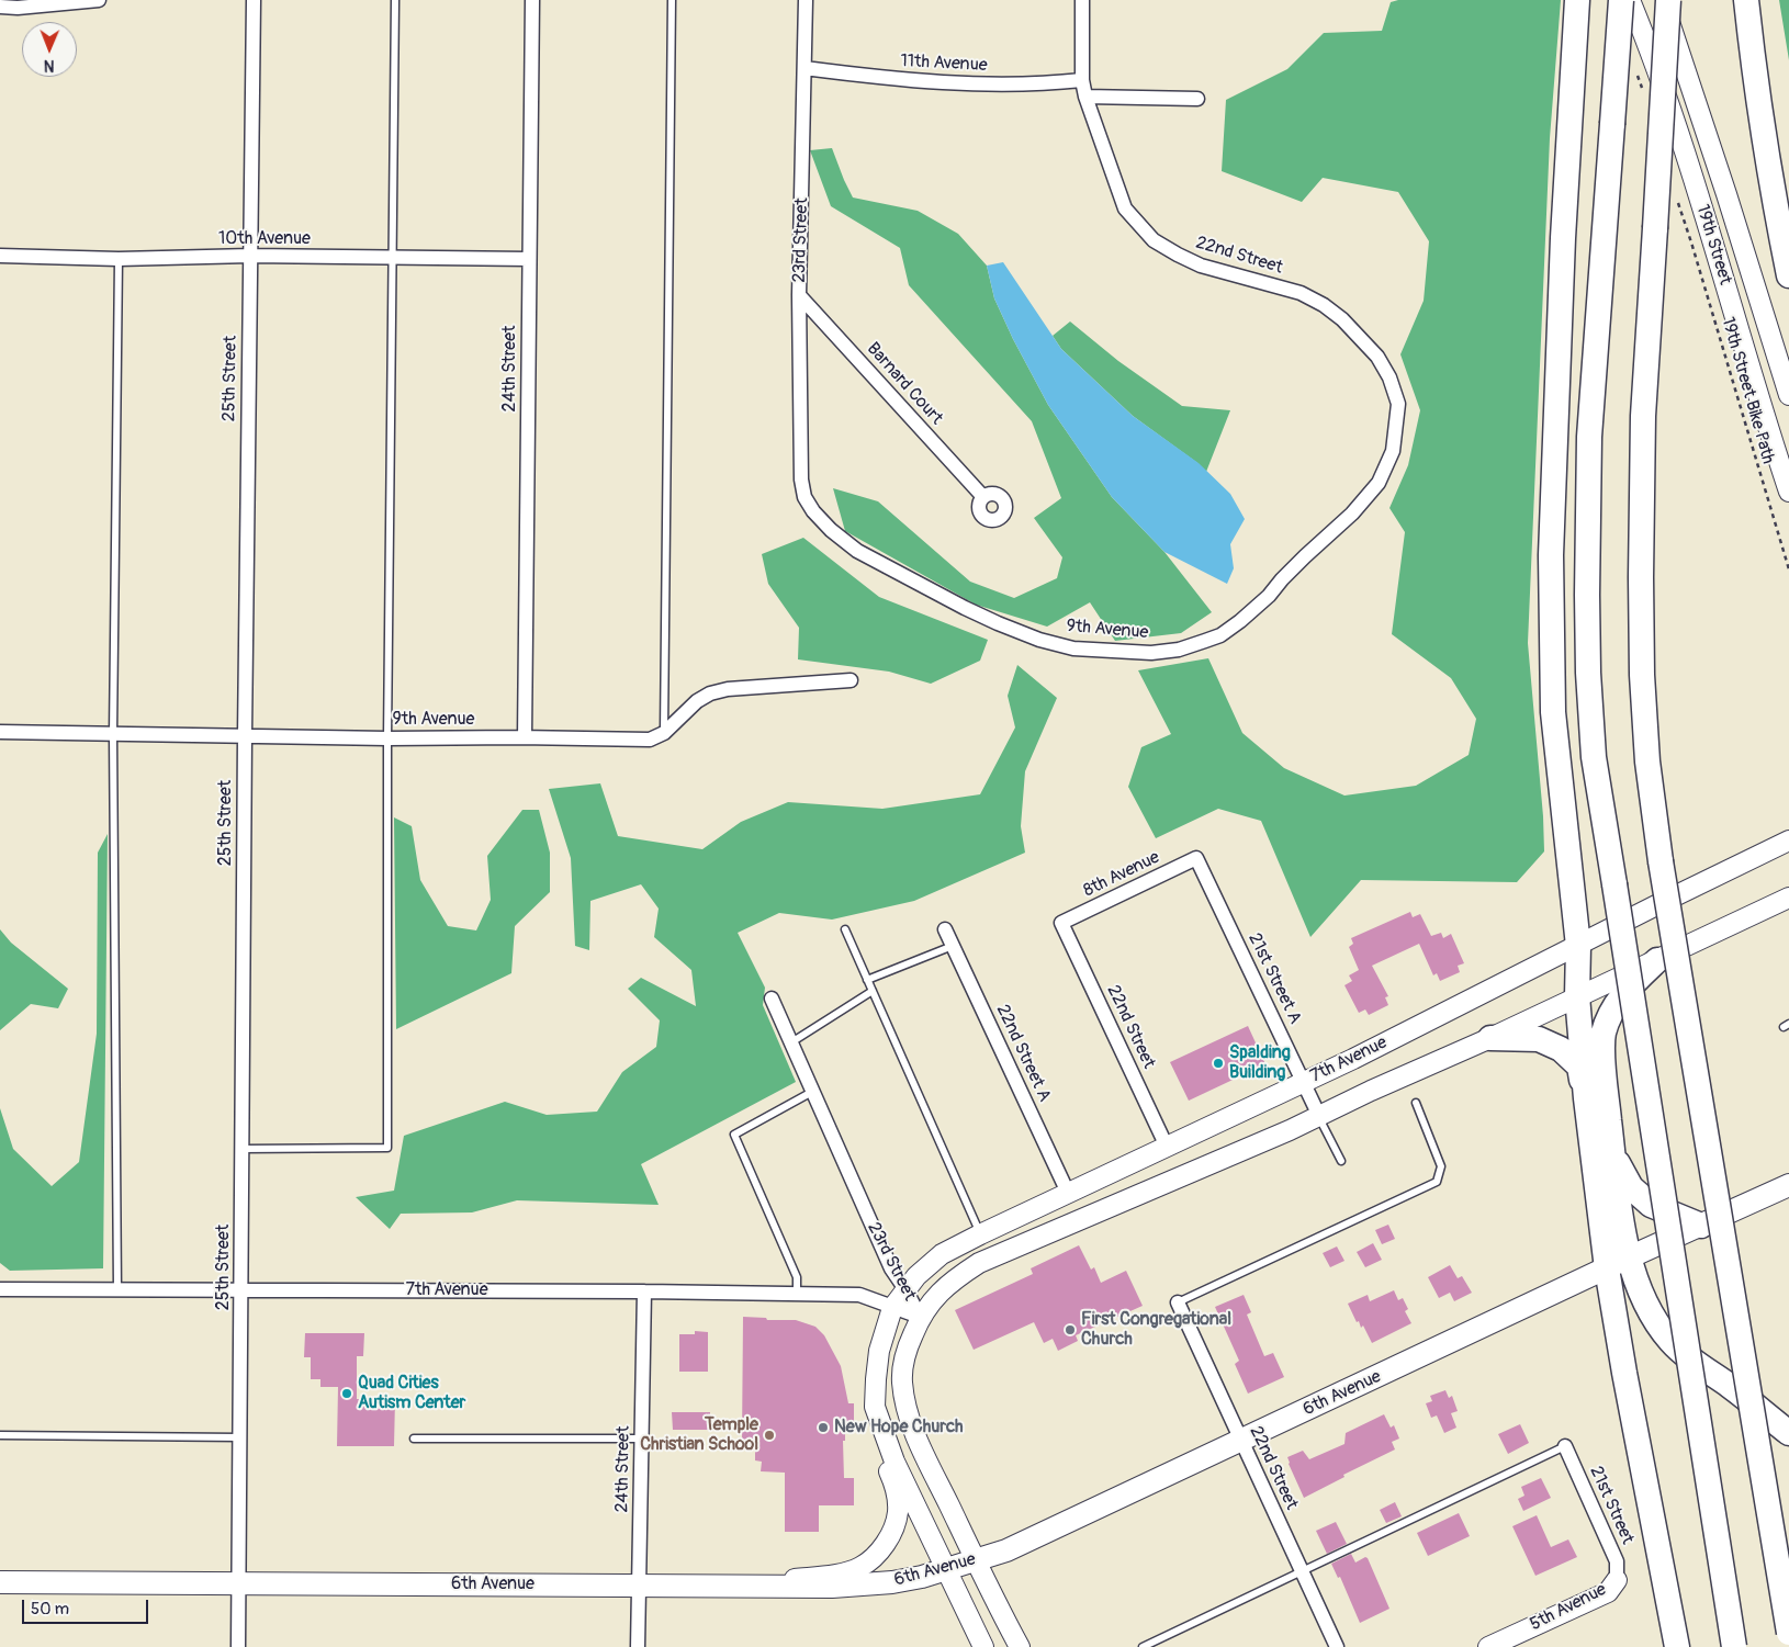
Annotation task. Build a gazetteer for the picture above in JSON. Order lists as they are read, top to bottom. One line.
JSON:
{"streets":{"main road":["23rd Street","19th Street","7th Avenue","6th Avenue","5th Avenue"],"street":["11th Avenue","10th Avenue","22nd Street","24th Street","25th Street","Barnard Court","9th Avenue","8th Avenue","21st Street A","22nd Street A","21st Street"],"path":["19th Street Bike Path"]},"crossings":[["11th Avenue","23rd Street"],["11th Avenue","22nd Street"],["10th Avenue","24th Street"],["10th Avenue","25th Street"],["23rd Street","Barnard Court"],["23rd Street","9th Avenue"],["23rd Street","7th Avenue"],["23rd Street","6th Avenue"],["22nd Street","9th Avenue"],["22nd Street","8th Avenue"],["22nd Street","7th Avenue"],["22nd Street","6th Avenue"],["24th Street","9th Avenue"],["24th Street","7th Avenue"],["24th Street","6th Avenue"],["25th Street","9th Avenue"],["25th Street","7th Avenue"],["25th Street","6th Avenue"],["8th Avenue","21st Street A"],["21st Street A","7th Avenue"],["22nd Street A","7th Avenue"],["21st Street","5th Avenue"]],"places":["Spalding Building","First Congregational Church","Quad Cities Autism Center","New Hope Church","Temple Christian School"],"scale_bar":"50 m","north":"bottom"}
